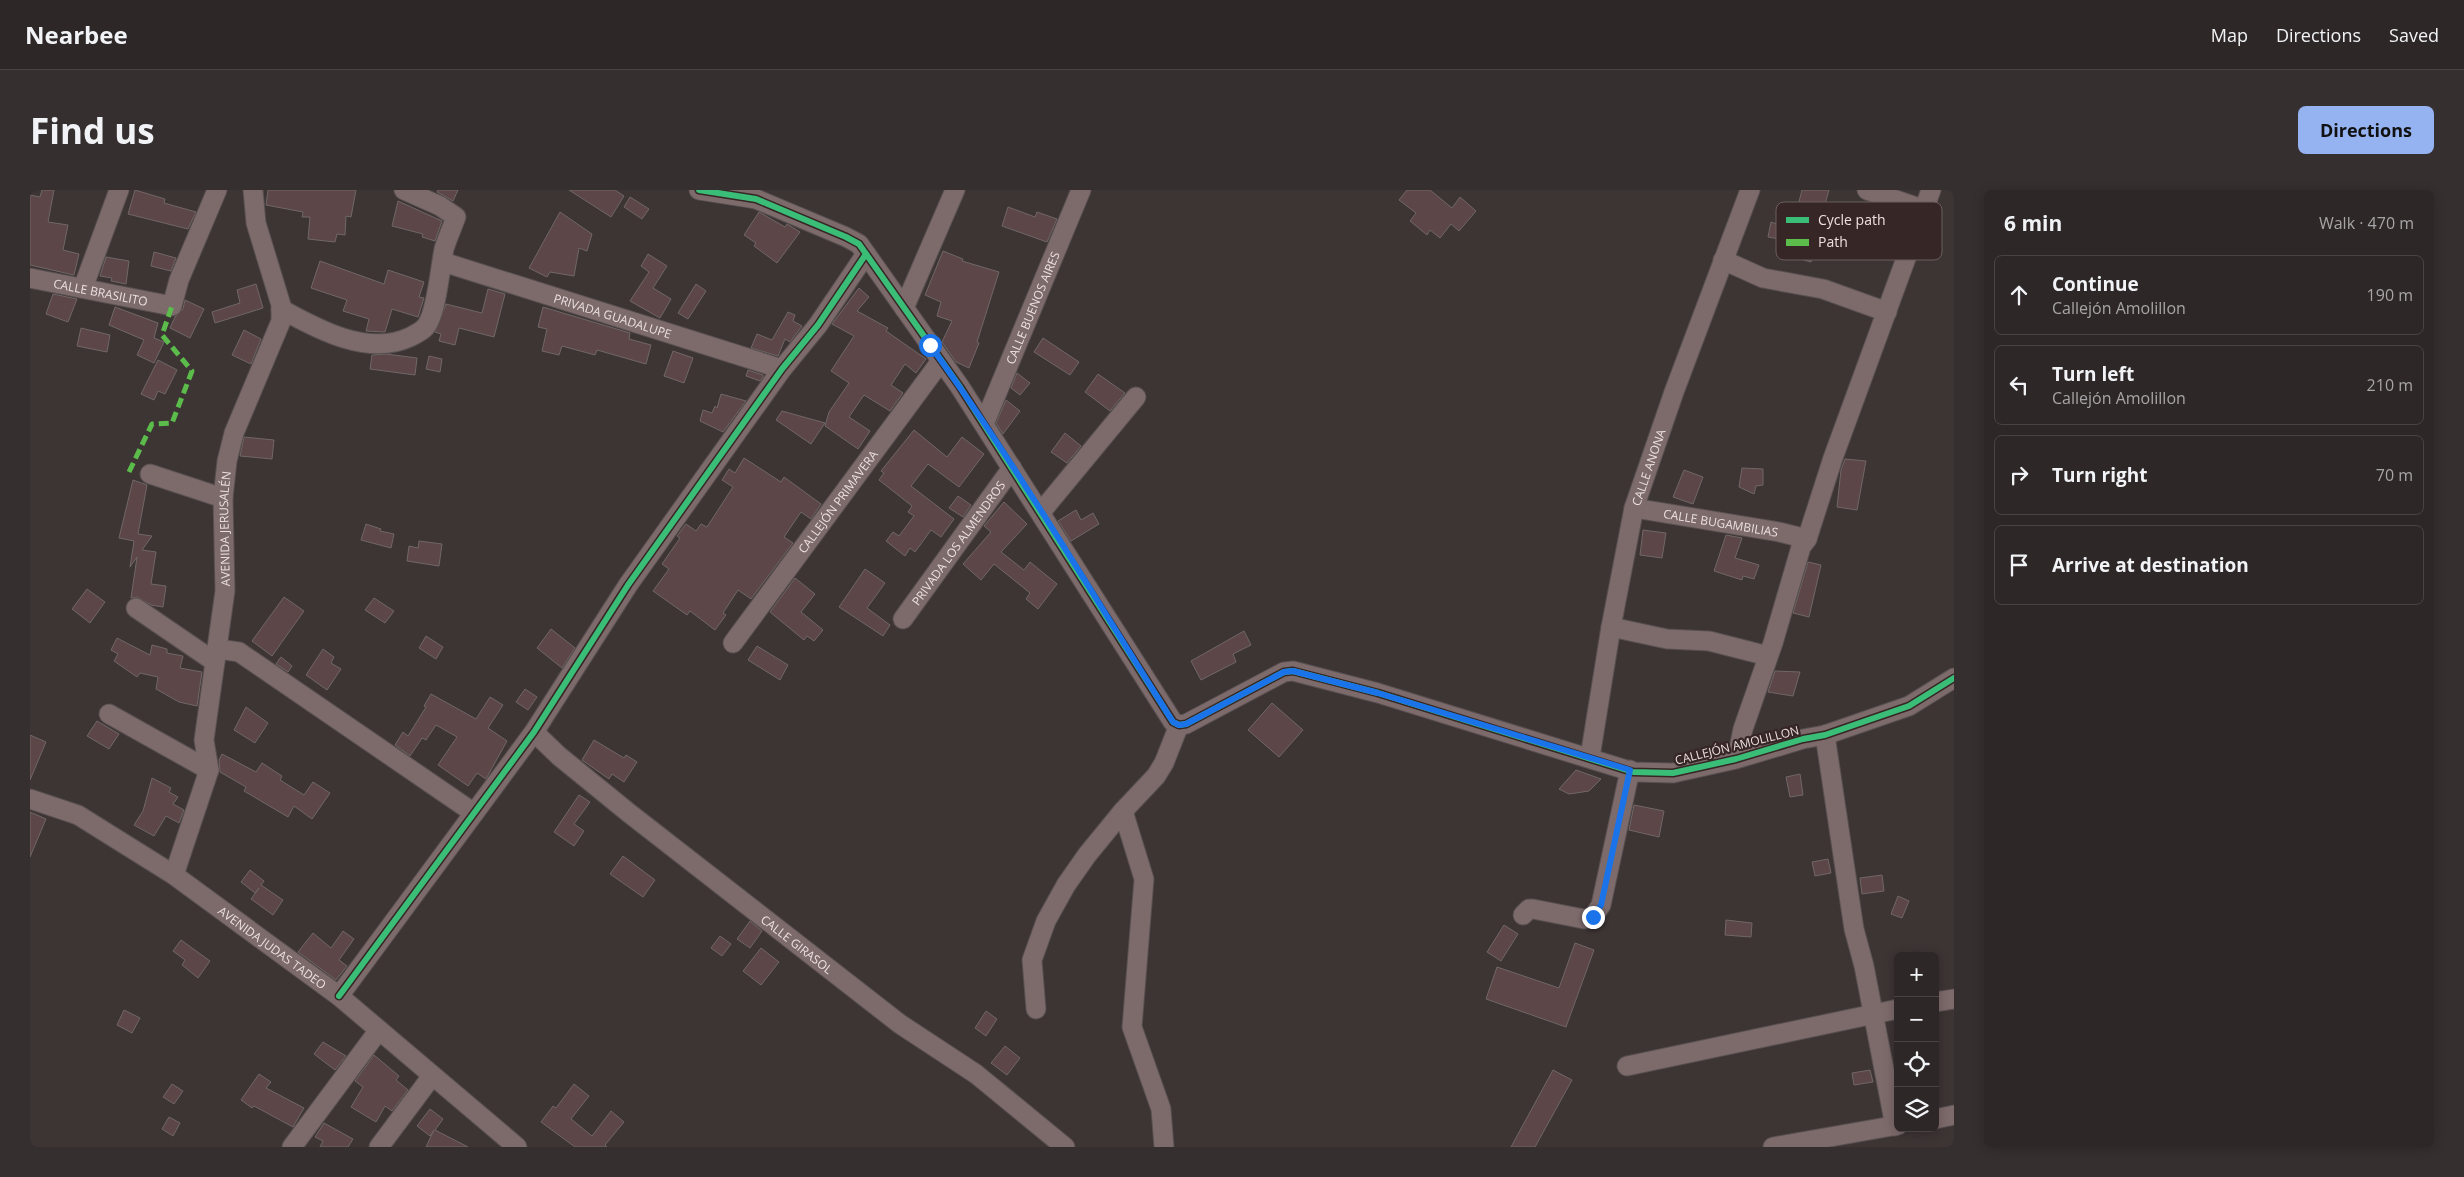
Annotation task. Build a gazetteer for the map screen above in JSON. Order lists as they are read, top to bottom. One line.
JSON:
{"streets":{"street":["CALLE BRASILITO","CALLE BUENOS AIRES","PRIVADA GUADALUPE","CALLE ANONA","CALLEJÓN PRIMAVERA","CALLE BUGAMBILIAS","AVENIDA JERUSALÉN","PRIVADA LOS ALMENDROS","CALLEJÓN AMOLILLON","CALLE GIRASOL","AVENIDA JUDAS TADEO"]},"crossings":[["CALLE ANONA","CALLE BUGAMBILIAS"],["CALLE ANONA","CALLEJÓN AMOLILLON"],["AVENIDA JERUSALÉN","AVENIDA JUDAS TADEO"]],"legend":["Cycle path","Path"],"page":{"header":"Nearbee","nav":["Map","Directions","Saved"],"buttons":"Directions","title":"Find us","heading":["6 min","Walk · 470 m"],"list":[["Continue","Callejón Amolillon","190 m"],["Turn left","Callejón Amolillon","210 m"],["Turn right","70 m"],"Arrive at destination"],"map_buttons":["+","−"]}}
